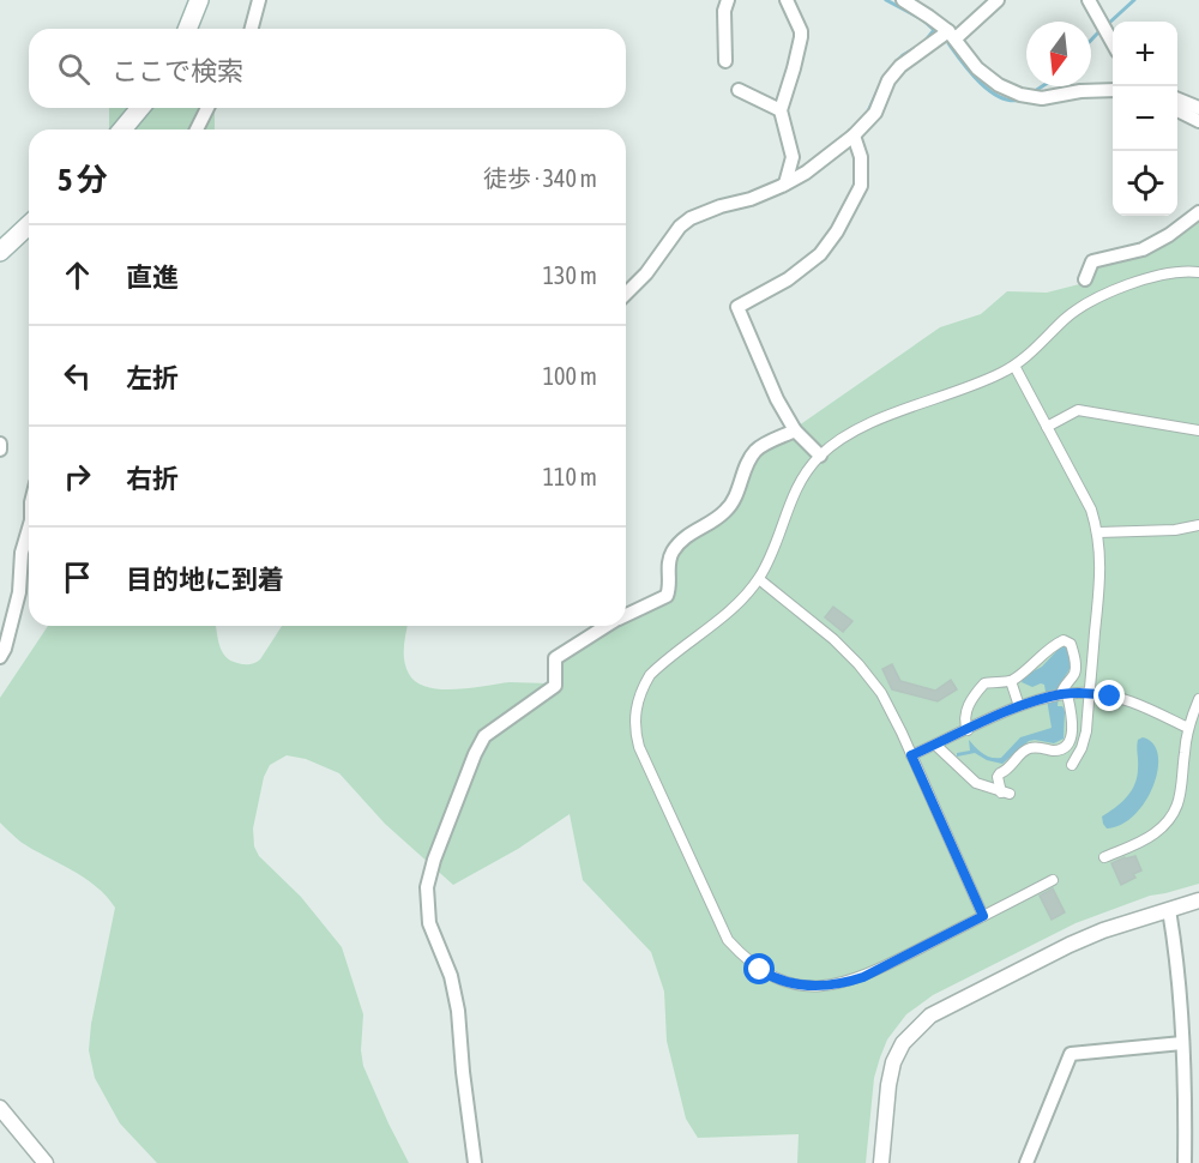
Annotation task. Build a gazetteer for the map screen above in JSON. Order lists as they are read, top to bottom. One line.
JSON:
{"north":"bottom","page":{"map_buttons":["+","−"],"search":"ここで検索","heading":["5 分","徒歩 · 340 m"],"list":[["直進","130 m"],["左折","100 m"],["右折","110 m"],"目的地に到着"]}}
